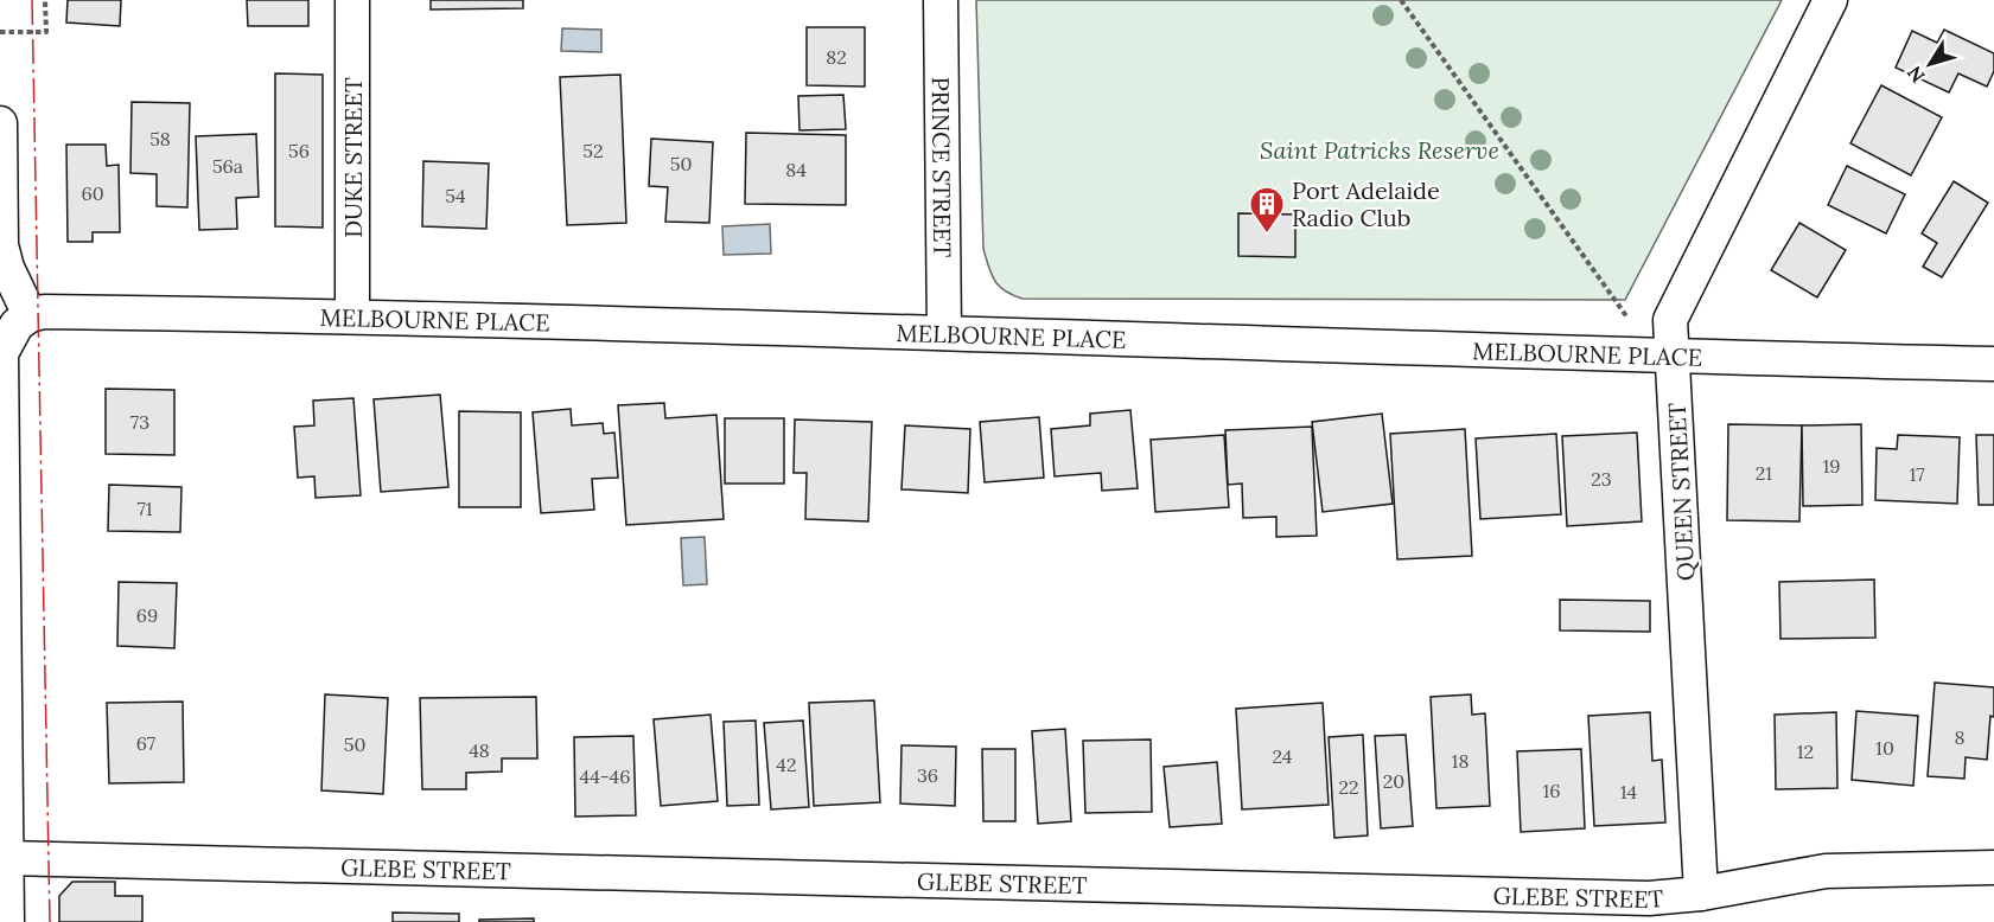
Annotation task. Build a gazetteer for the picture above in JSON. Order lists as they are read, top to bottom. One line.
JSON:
{"streets":{"street":["DUKE STREET","PRINCE STREET","MELBOURNE PLACE","QUEEN STREET","GLEBE STREET"]},"crossings":[["DUKE STREET","MELBOURNE PLACE"],["PRINCE STREET","MELBOURNE PLACE"],["MELBOURNE PLACE","QUEEN STREET"],["QUEEN STREET","GLEBE STREET"]],"parks":["Saint Patricks Reserve"],"places":{"building":["Port Adelaide Radio Club"]},"house_numbers":["82","58","56","52","50","56a","84","60","54","73","19","21","17","23","71","69","8","67","50","10","48","12","24","18","42","36","44-46","20","22","16","14"],"north":"bottom left"}
